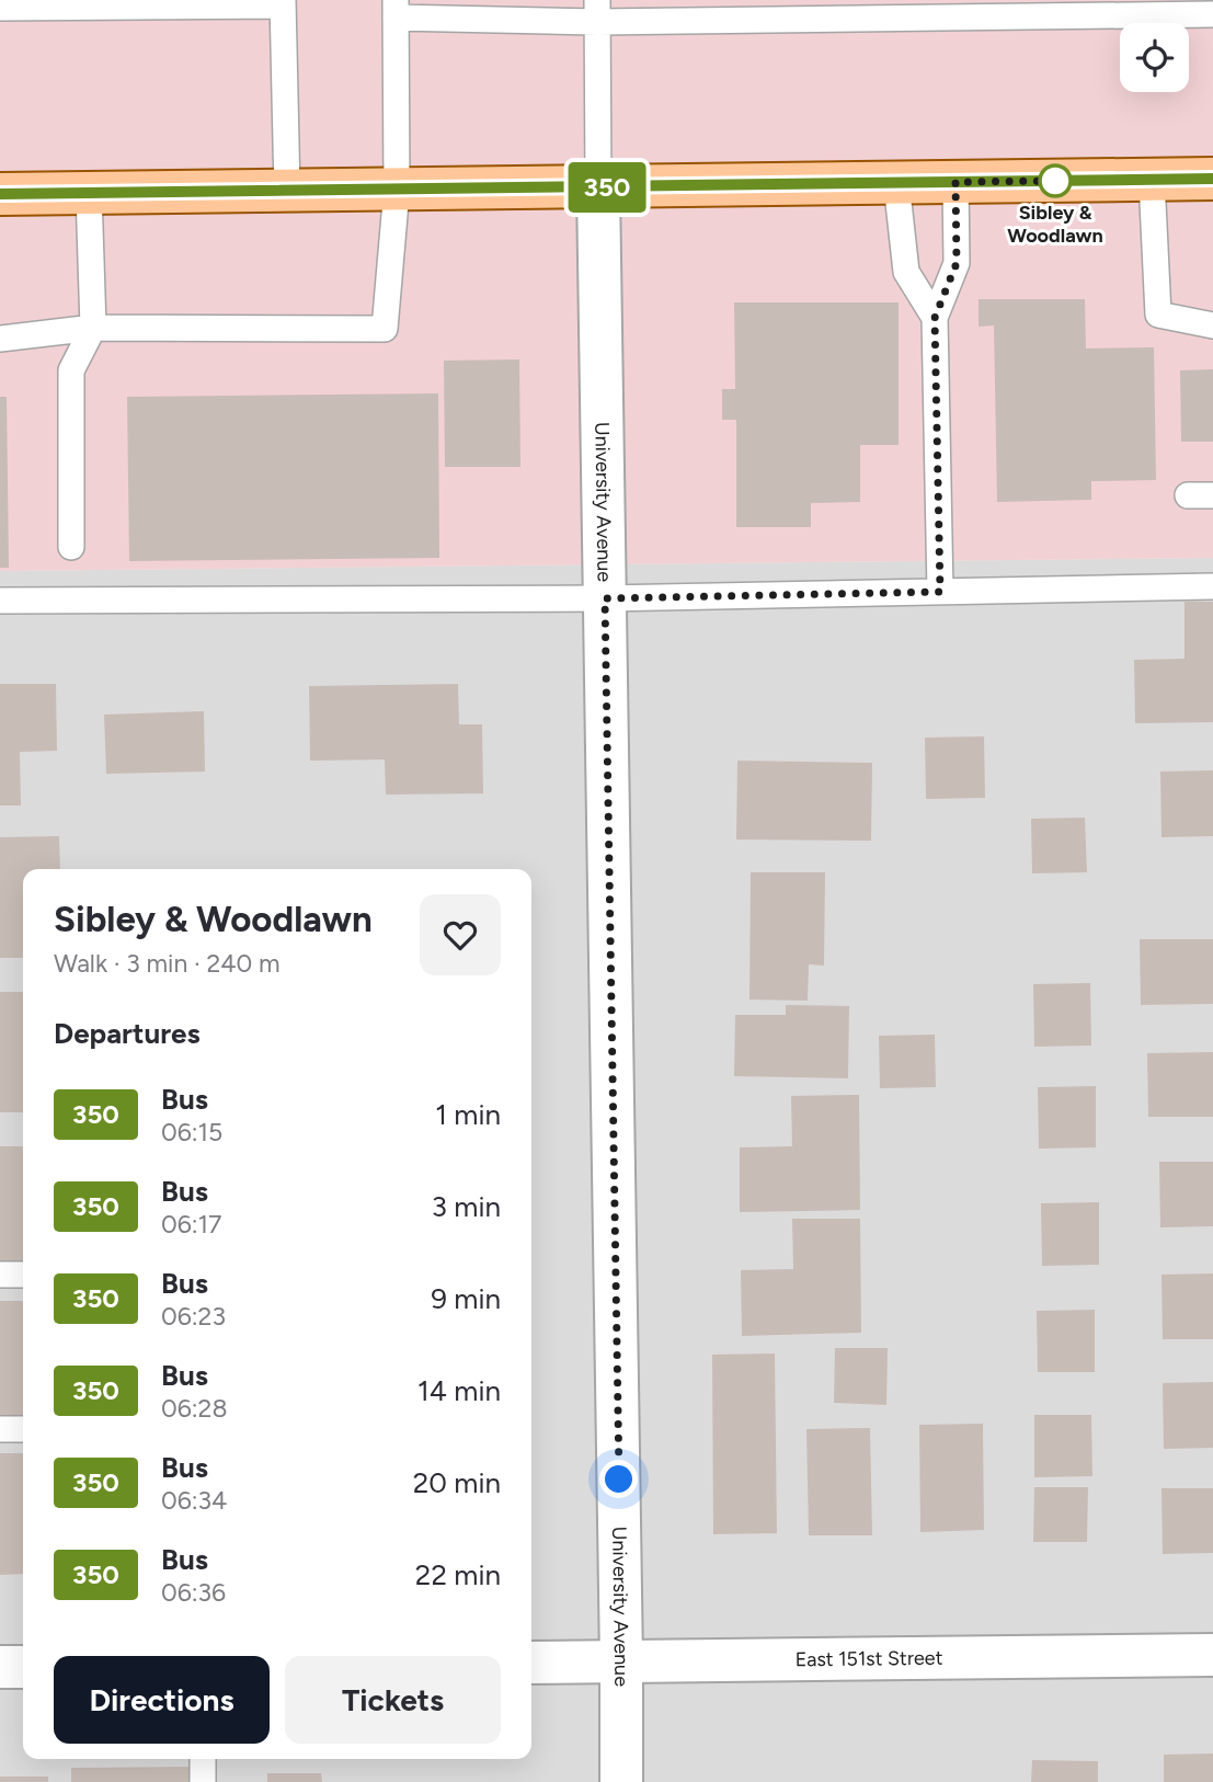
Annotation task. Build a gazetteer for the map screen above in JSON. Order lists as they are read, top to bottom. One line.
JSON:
{"streets":{"street":["University Avenue","East 151st Street"]},"crossings":[["University Avenue","East 151st Street"]],"places":["Sibley & Woodlawn"],"lines":["bus line 350"],"page":{"on_map":"350","heading":[["Sibley & Woodlawn","Walk · 3 min · 240 m"],"Departures"],"list":[{"mark":"350","name":"Bus","note":"06:15","value":"1 min"},{"mark":"350","name":"Bus","note":"06:17","value":"3 min"},{"mark":"350","name":"Bus","note":"06:23","value":"9 min"},{"mark":"350","name":"Bus","note":"06:28","value":"14 min"},{"mark":"350","name":"Bus","note":"06:34","value":"20 min"},{"mark":"350","name":"Bus","note":"06:36","value":"22 min"}],"buttons":["Directions","Tickets"]}}
